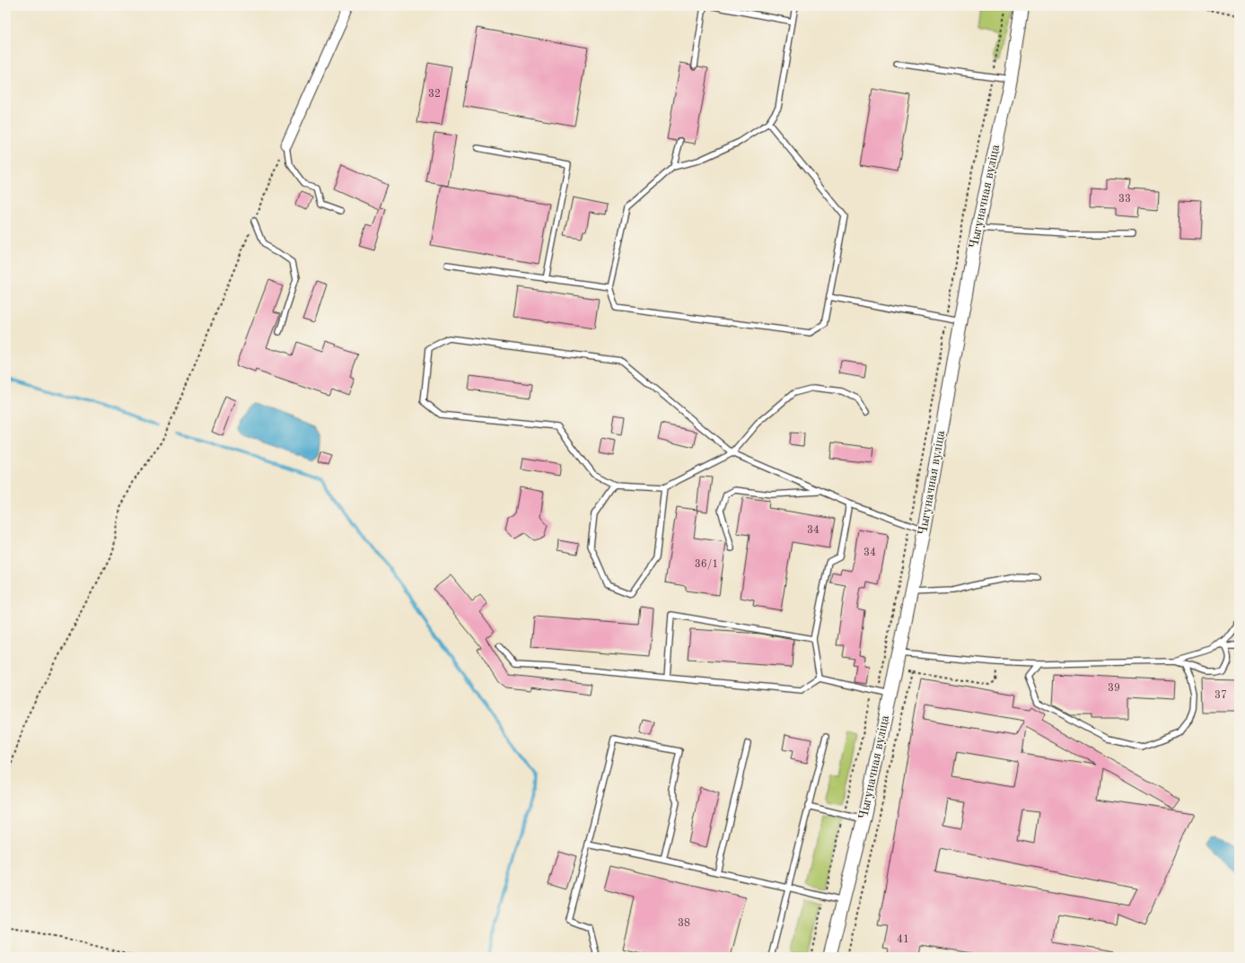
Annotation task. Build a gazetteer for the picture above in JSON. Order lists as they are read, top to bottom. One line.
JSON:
{"streets":{"street":["Чыгуначная вуліца"]},"house_numbers":["32","33","34","34","36/1","39","37","38","41"]}
